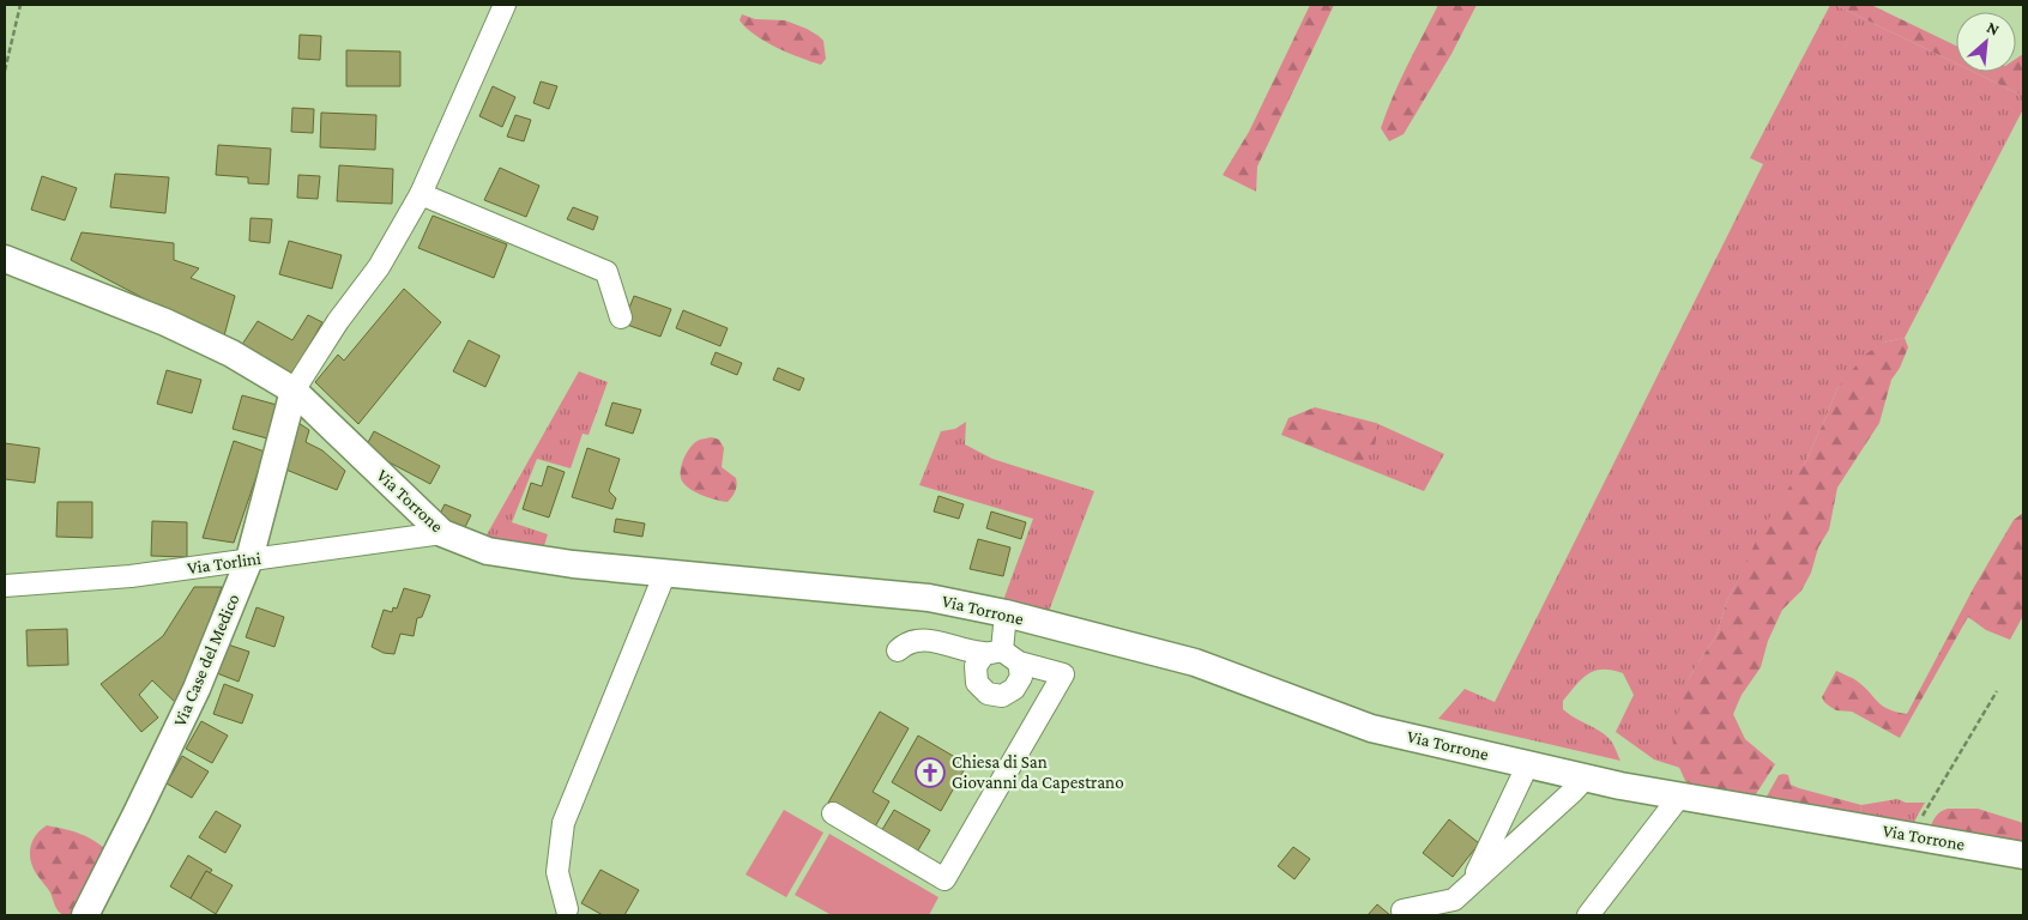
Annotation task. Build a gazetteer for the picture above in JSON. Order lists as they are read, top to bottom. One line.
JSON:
{"streets":{"main road":["Via Torrone","Via Case del Medico"],"street":["Via Torlini"]},"crossings":[["Via Torrone","Via Torlini"],["Via Torrone","Via Case del Medico"],["Via Torlini","Via Case del Medico"]],"places":{"church":["Chiesa di San Giovanni da Capestrano"]},"north":"top right"}
